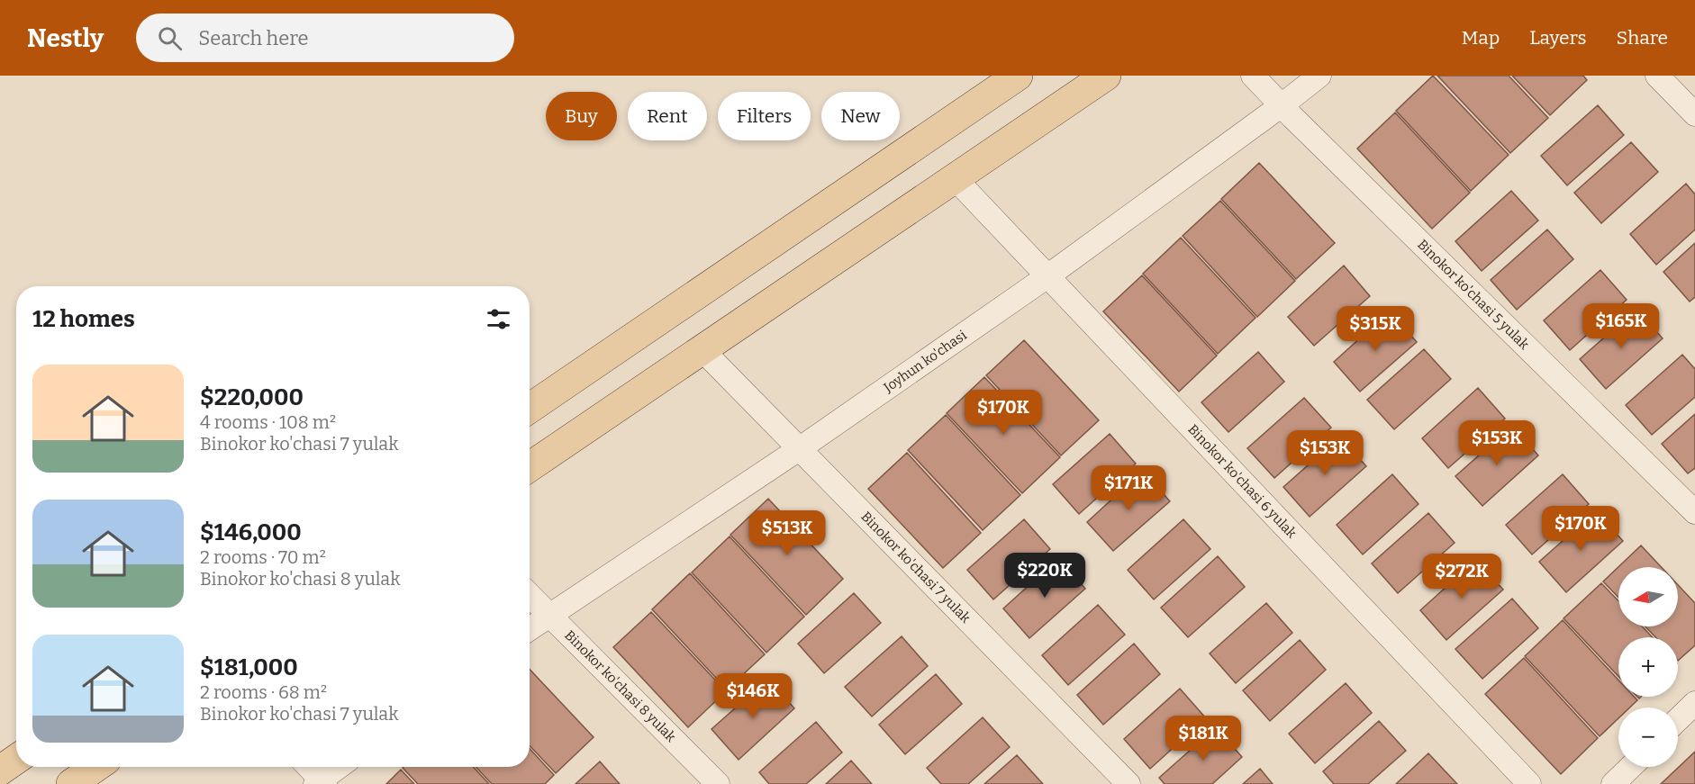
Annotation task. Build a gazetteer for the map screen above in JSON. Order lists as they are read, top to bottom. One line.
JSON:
{"streets":{"street":["Binokor ko'chasi 5 yulak","Joyhun ko'chasi","Binokor ko'chasi 6 yulak","Binokor ko'chasi 7 yulak","Binokor ko'chasi 8 yulak"]},"crossings":[["Binokor ko'chasi 5 yulak","Joyhun ko'chasi"],["Joyhun ko'chasi","Binokor ko'chasi 6 yulak"],["Joyhun ko'chasi","Binokor ko'chasi 7 yulak"],["Joyhun ko'chasi","Binokor ko'chasi 8 yulak"]],"north":"left","page":{"header":"Nestly","search":"Search here","nav":["Map","Layers","Share"],"chip":["Buy","Rent","Filters","New"],"heading":"12 homes","price":["$165K","$315K","$170K","$153K","$153K","$171K","$170K","$513K","$220K","$272K","$146K","$181K"],"list":[{"name":"$220,000","note":"4 rooms · 108 m² · Binokor ko'chasi 7 yulak"},{"name":"$146,000","note":"2 rooms · 70 m² · Binokor ko'chasi 8 yulak"},{"name":"$181,000","note":"2 rooms · 68 m² · Binokor ko'chasi 7 yulak"}],"map_buttons":["+","−"]}}
